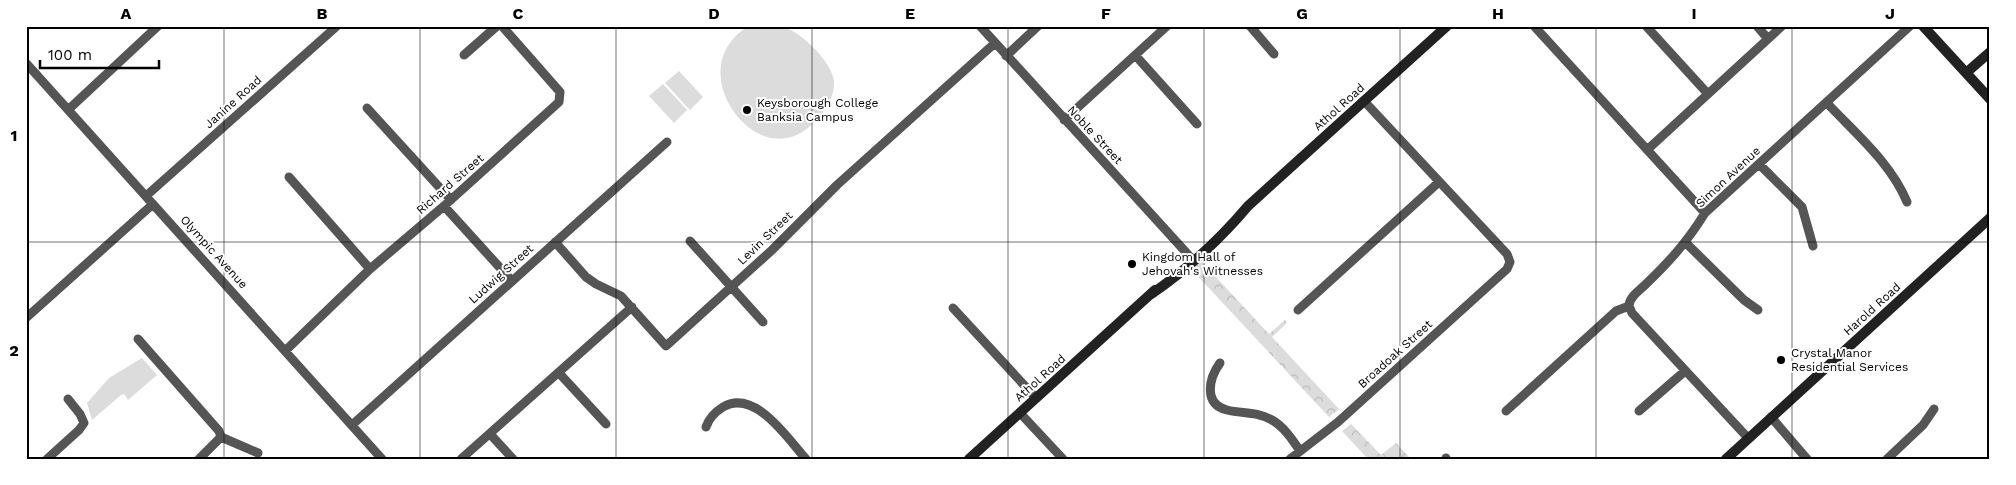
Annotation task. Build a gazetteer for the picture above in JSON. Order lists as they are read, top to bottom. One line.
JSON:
{"streets":{"main road":["Athol Road","Harold Road"],"street":["Janine Road","Noble Street","Simon Avenue","Richard Street","Levin Street","Olympic Avenue","Ludwig Street","Broadoak Street"]},"crossings":[["Janine Road","Olympic Avenue"],["Athol Road","Noble Street"],["Noble Street","Levin Street"],["Richard Street","Olympic Avenue"],["Levin Street","Ludwig Street"],["Olympic Avenue","Ludwig Street"]],"places":["Keysborough College Banksia Campus","Kingdom Hall of Jehovah's Witnesses","Crystal Manor Residential Services"],"scale_bar":"100 m","grid":{"columns":["A","B","C","D","E","F","G","H","I","J"],"rows":["1","2"]}}
